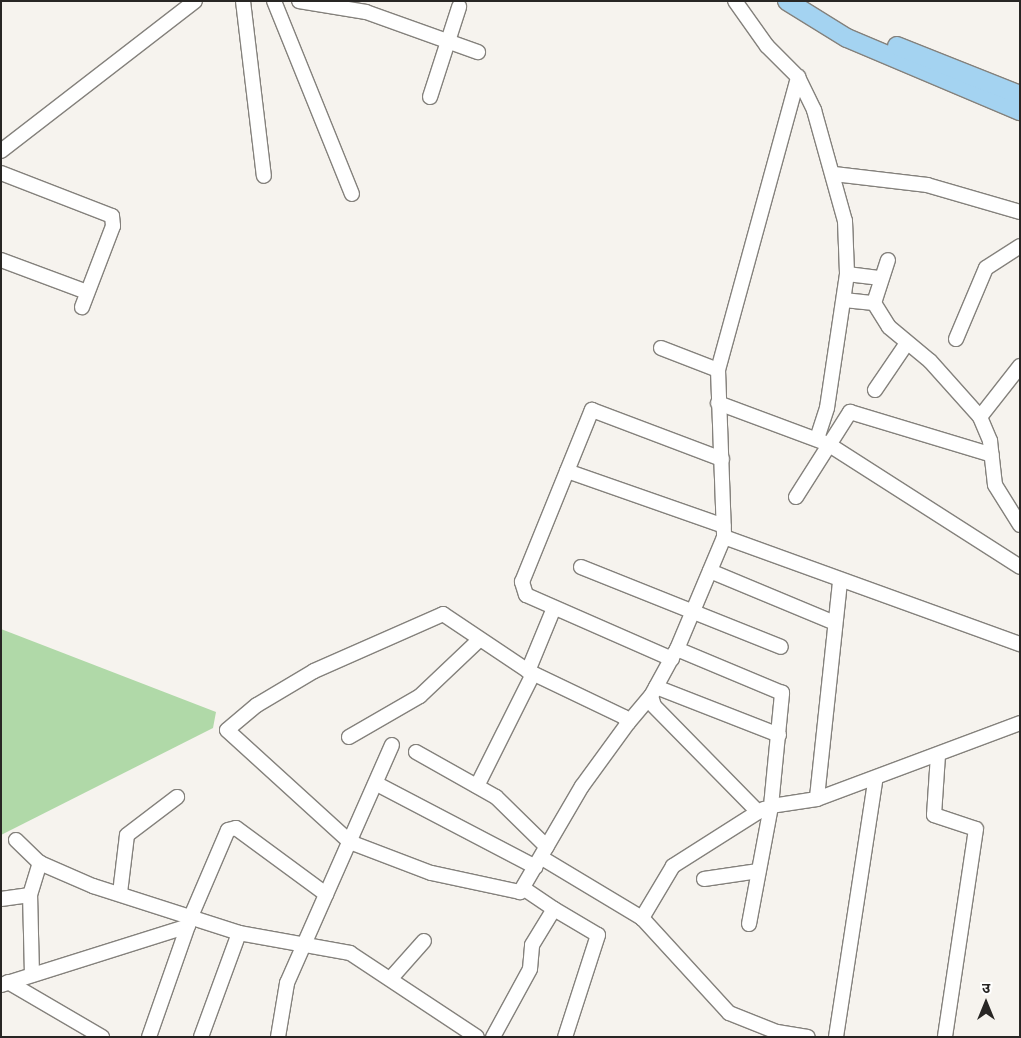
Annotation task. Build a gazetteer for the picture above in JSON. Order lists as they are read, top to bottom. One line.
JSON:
{"north":"top"}
